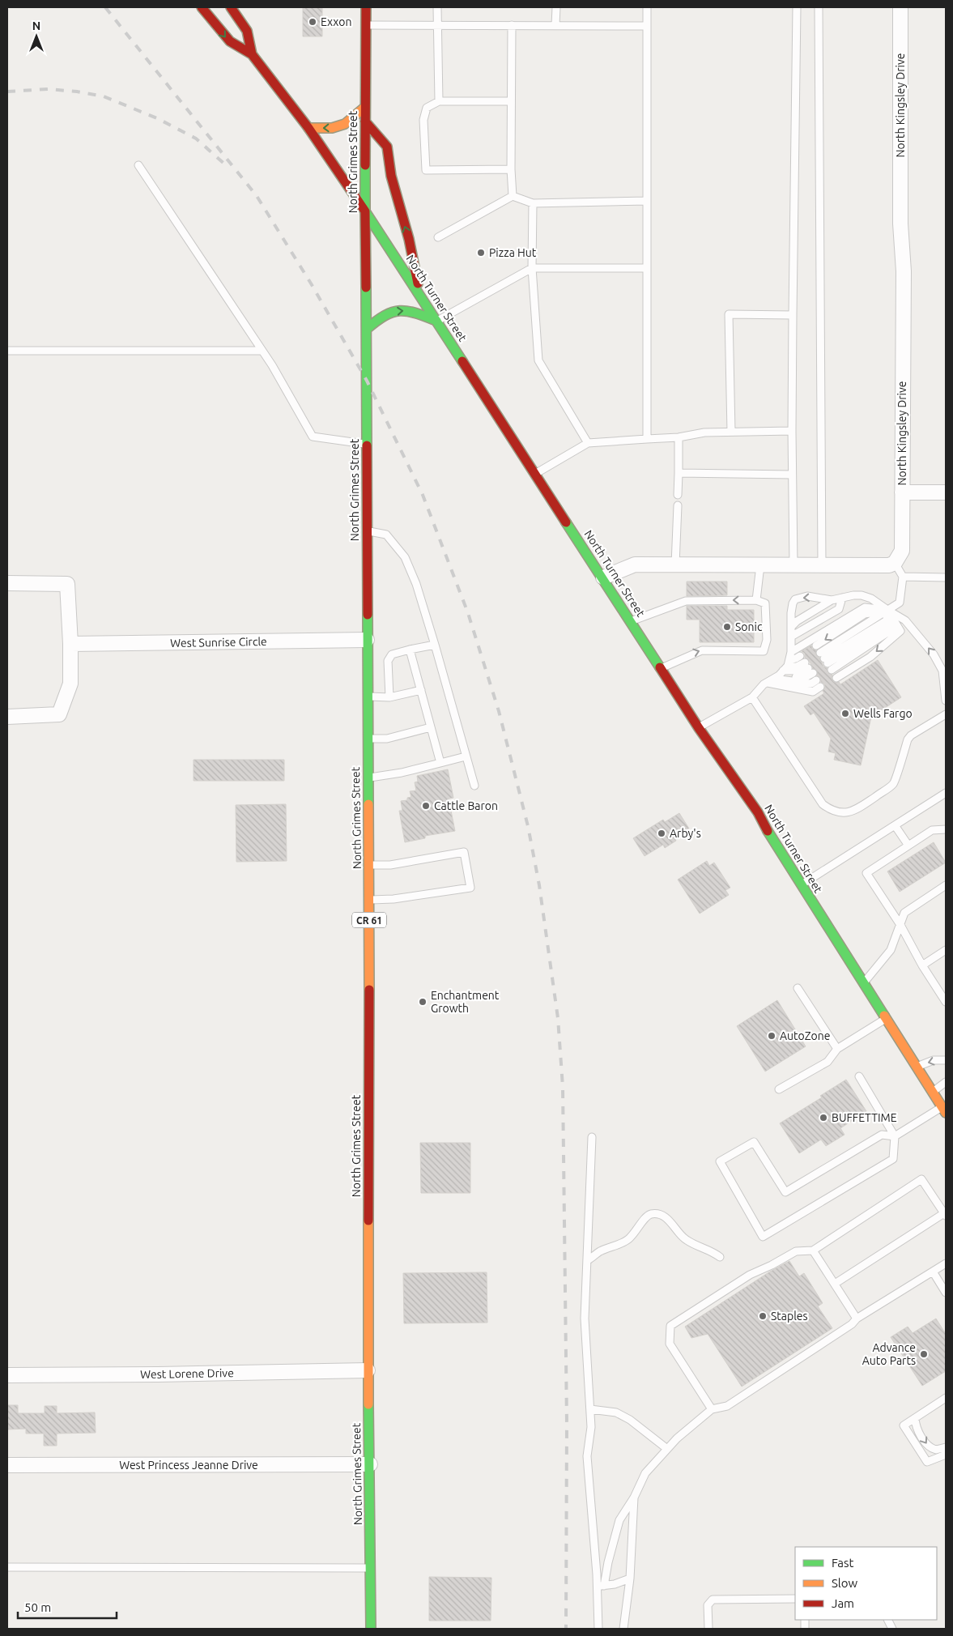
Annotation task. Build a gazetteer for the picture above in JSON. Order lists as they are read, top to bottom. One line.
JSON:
{"streets":{"main road":["North Grimes Street","North Turner Street","CR 61"],"street":["North Kingsley Drive","West Sunrise Circle","West Lorene Drive","West Princess Jeanne Drive"]},"crossings":[["North Grimes Street","North Turner Street"],["North Grimes Street","West Sunrise Circle"],["North Grimes Street","West Lorene Drive"],["North Grimes Street","West Princess Jeanne Drive"]],"places":["Exxon","Pizza Hut","Sonic","Wells Fargo","Cattle Baron","Arby's","Enchantment Growth","AutoZone","BUFFETTIME","Staples","Advance Auto Parts"],"legend":["Fast","Slow","Jam"],"scale_bar":"50 m","north":"top"}
